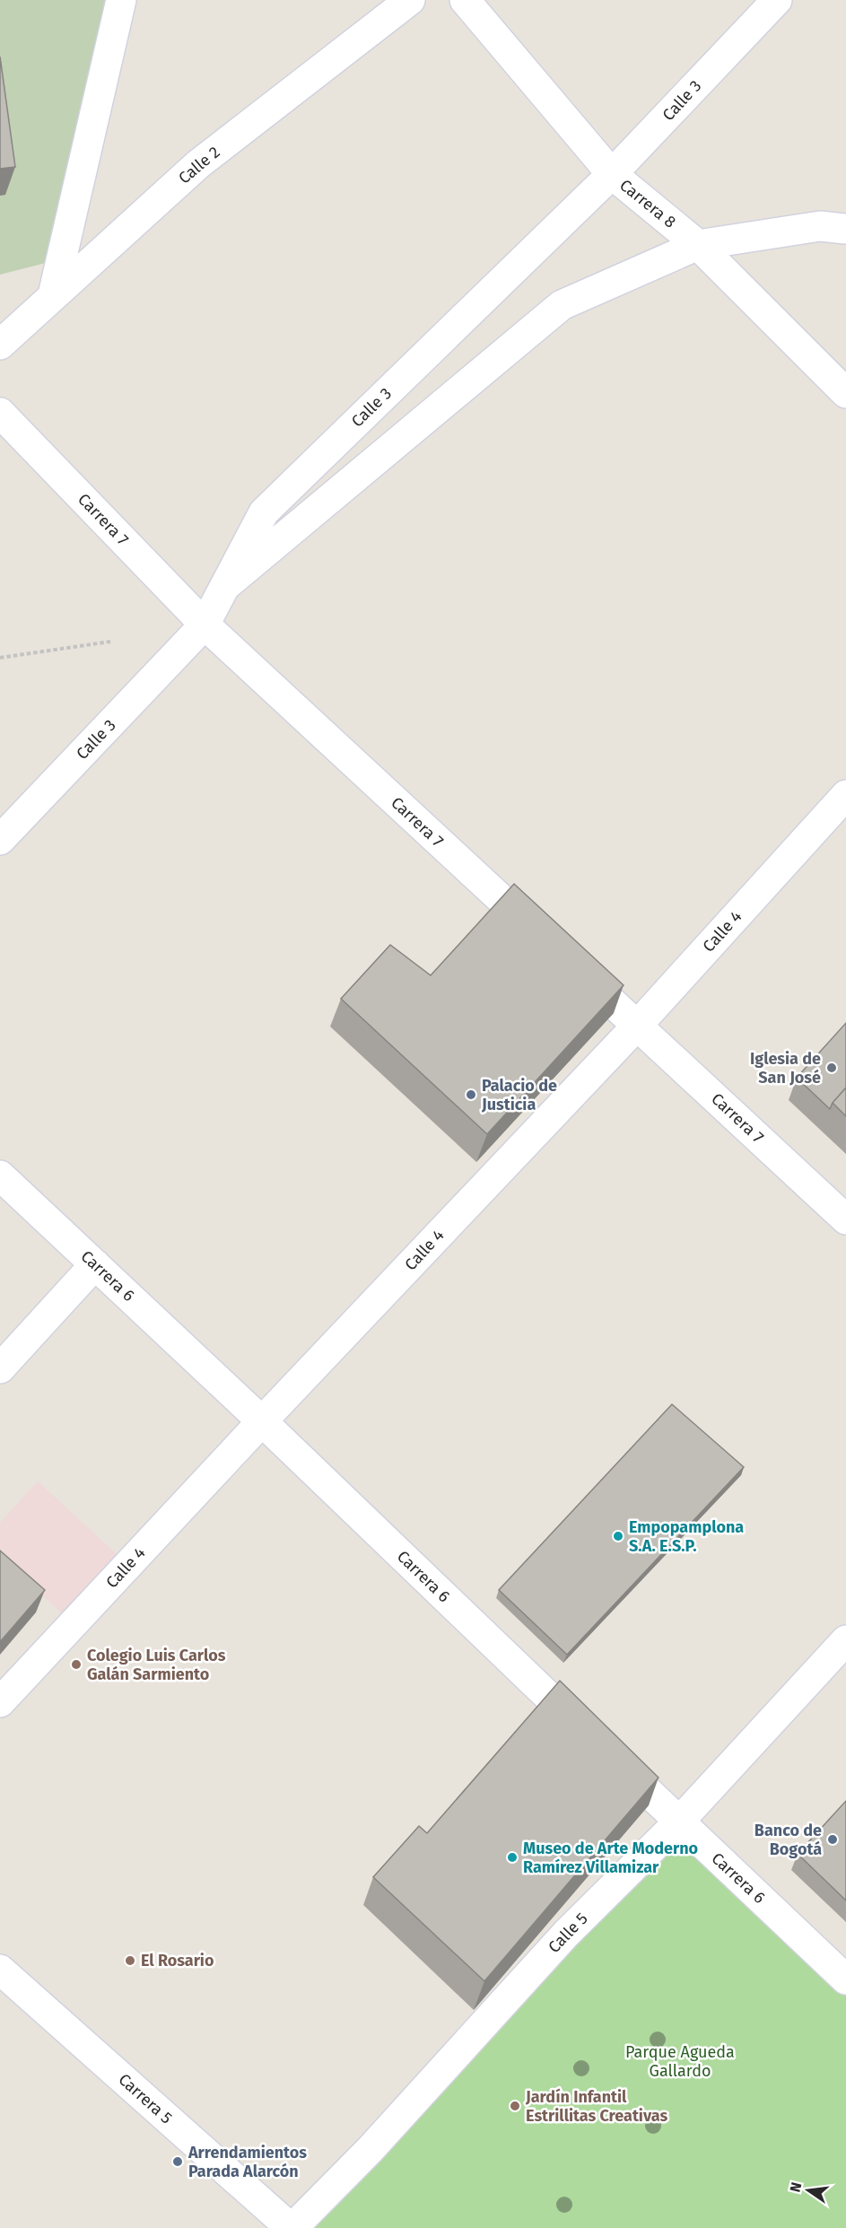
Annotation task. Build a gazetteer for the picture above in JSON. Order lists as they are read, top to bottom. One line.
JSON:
{"streets":{"street":["Calle 3","Calle 2","Carrera 8","Carrera 7","Calle 4","Carrera 6","Calle 5","Carrera 5"]},"crossings":[["Calle 3","Carrera 8"],["Calle 3","Carrera 7"],["Carrera 7","Calle 4"],["Calle 4","Carrera 6"],["Carrera 6","Calle 5"],["Calle 5","Carrera 5"]],"parks":["Parque Agueda Gallardo"],"places":["Iglesia de San José","Palacio de Justicia","Empopamplona S.A. E.S.P.","Colegio Luis Carlos Galán Sarmiento","Banco de Bogotá","Museo de Arte Moderno Ramírez Villamizar","El Rosario","Jardín Infantil Estrillitas Creativas","Arrendamientos Parada Alarcón"],"north":"left"}
